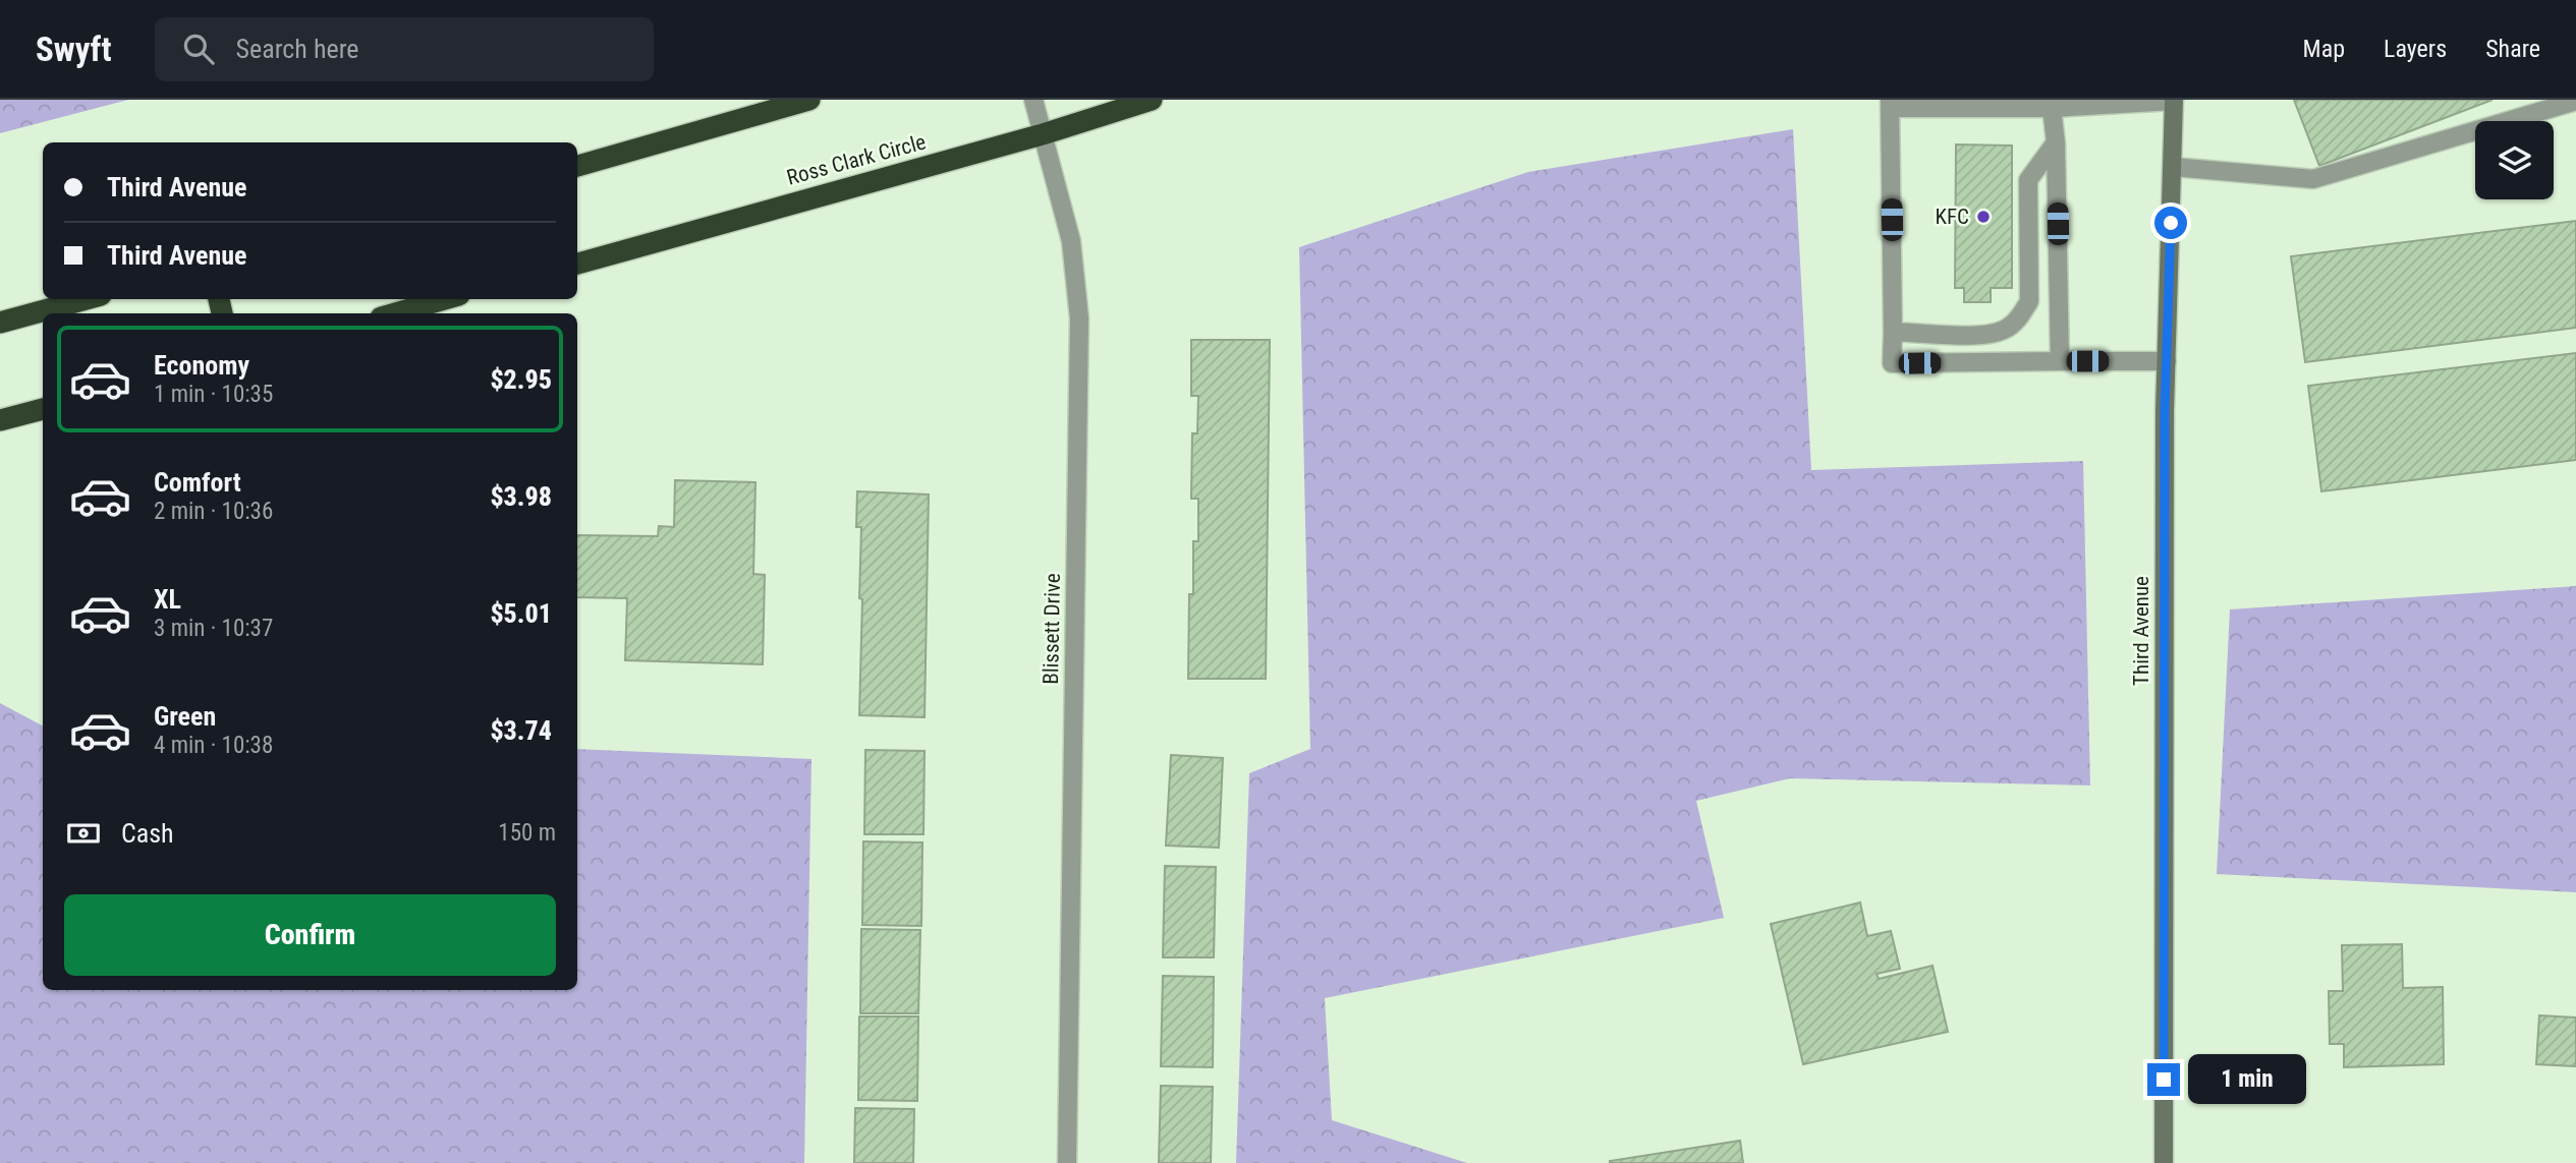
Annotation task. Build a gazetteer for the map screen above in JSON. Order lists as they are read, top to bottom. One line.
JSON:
{"streets":{"highway":["Ross Clark Circle"],"street":["Blissett Drive","Third Avenue"]},"crossings":[["Ross Clark Circle","Blissett Drive"]],"places":["KFC"],"page":{"header":"Swyft","search":"Search here","nav":["Map","Layers","Share"],"banner":["Third Avenue","Third Avenue"],"list":[{"name":"Economy","note":"1 min · 10:35","value":"$2.95"},{"name":"Comfort","note":"2 min · 10:36","value":"$3.98"},{"name":"XL","note":"3 min · 10:37","value":"$5.01"},{"name":"Green","note":"4 min · 10:38","value":"$3.74"}],"pay":["Cash","150 m"],"buttons":"Confirm","bubble":"1 min"}}
